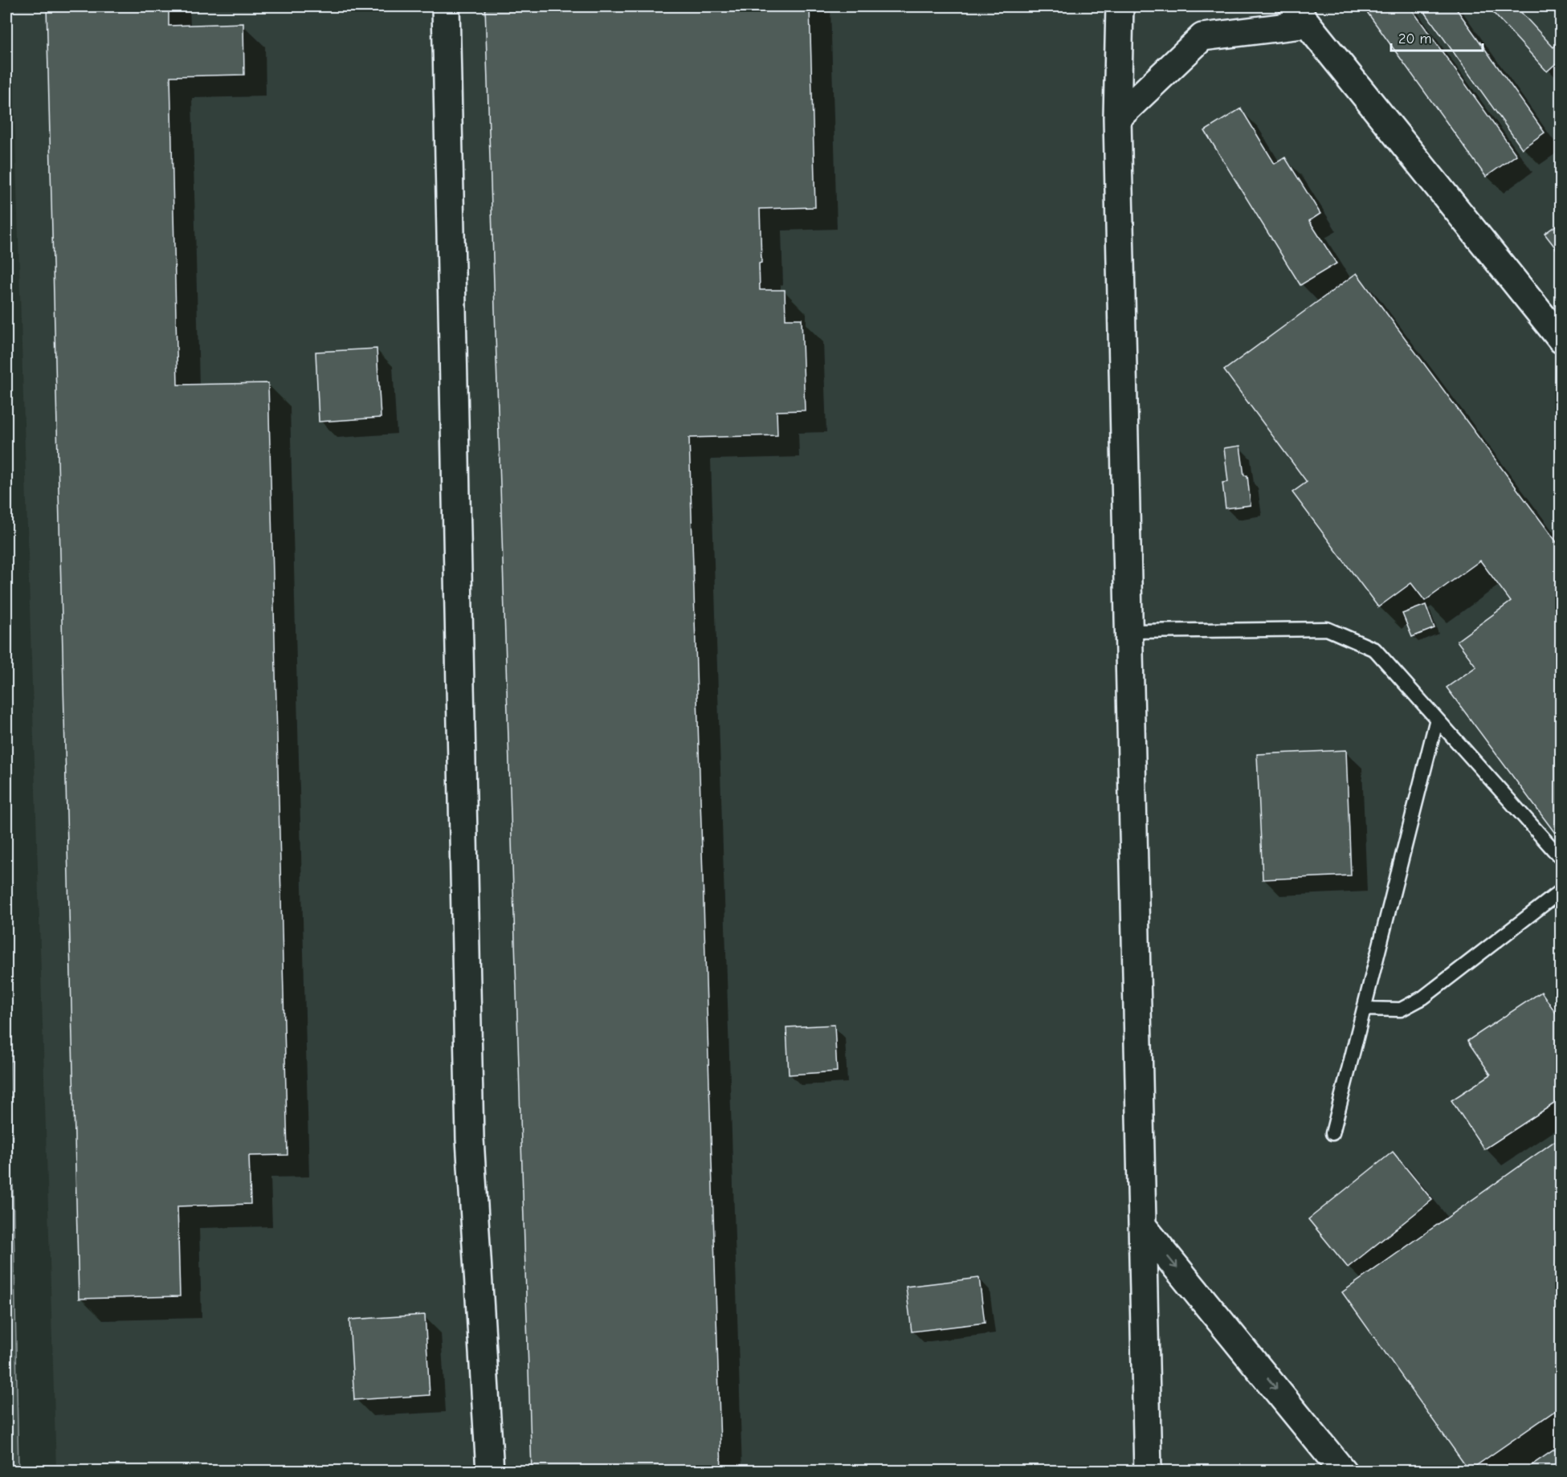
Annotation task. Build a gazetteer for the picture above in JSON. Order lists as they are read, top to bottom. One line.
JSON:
{"scale_bar":"20 m"}
